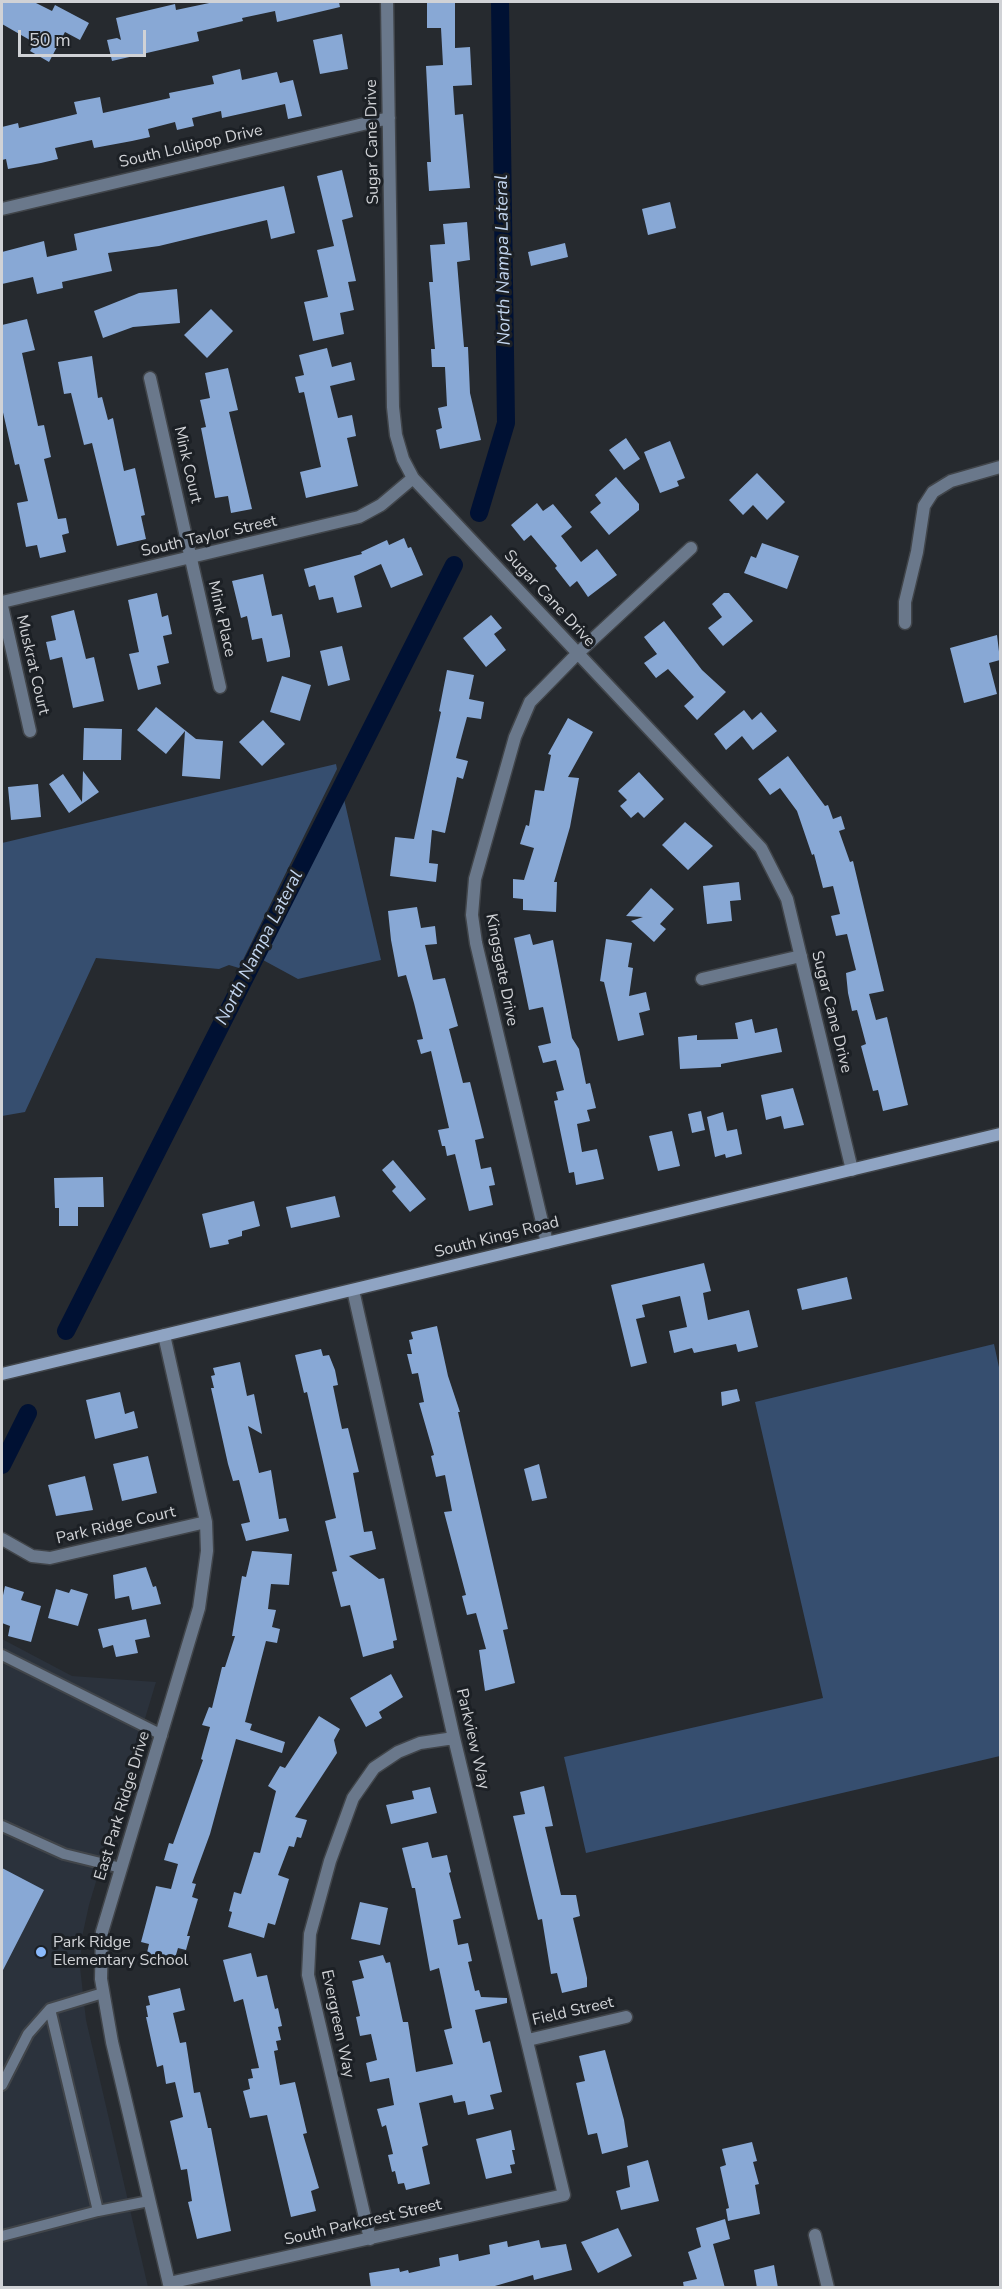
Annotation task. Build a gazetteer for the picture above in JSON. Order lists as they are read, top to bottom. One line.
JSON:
{"streets":{"main road":["South Kings Road"],"street":["Sugar Cane Drive","South Lollipop Drive","Mink Court","South Taylor Street","Mink Place","Muskrat Court","Kingsgate Drive","Park Ridge Court","Parkview Way","East Park Ridge Drive","Field Street","Evergreen Way","South Parkcrest Street"]},"crossings":[["Sugar Cane Drive","South Lollipop Drive"],["Sugar Cane Drive","South Taylor Street"],["Sugar Cane Drive","Kingsgate Drive"],["Sugar Cane Drive","South Kings Road"],["Mink Court","South Taylor Street"],["Mink Court","Mink Place"],["South Taylor Street","Mink Place"],["South Taylor Street","Muskrat Court"],["Kingsgate Drive","South Kings Road"],["South Kings Road","Parkview Way"],["South Kings Road","East Park Ridge Drive"],["Park Ridge Court","East Park Ridge Drive"],["Parkview Way","Field Street"],["Parkview Way","Evergreen Way"],["Parkview Way","South Parkcrest Street"],["East Park Ridge Drive","South Parkcrest Street"],["Evergreen Way","South Parkcrest Street"]],"water":["North Nampa Lateral"],"places":["Park Ridge Elementary School"],"scale_bar":"50 m"}
